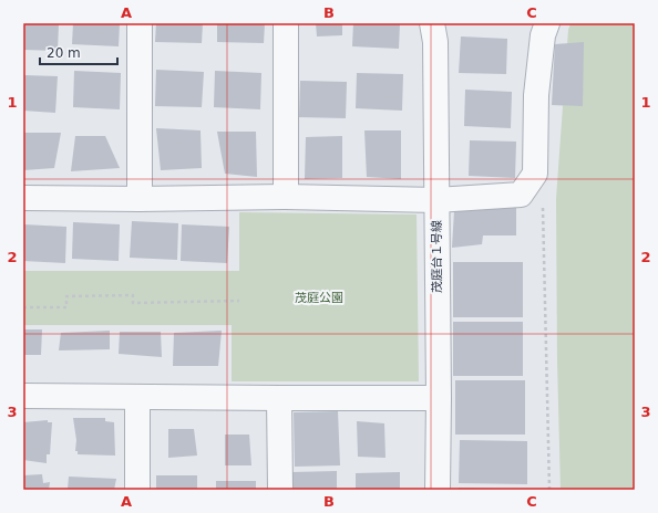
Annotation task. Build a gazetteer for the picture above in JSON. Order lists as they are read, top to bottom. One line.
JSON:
{"streets":{"street":["茂庭台１号線"]},"parks":["茂庭公園"],"scale_bar":"20 m","grid":{"columns":["A","B","C"],"rows":["1","2","3"]}}
